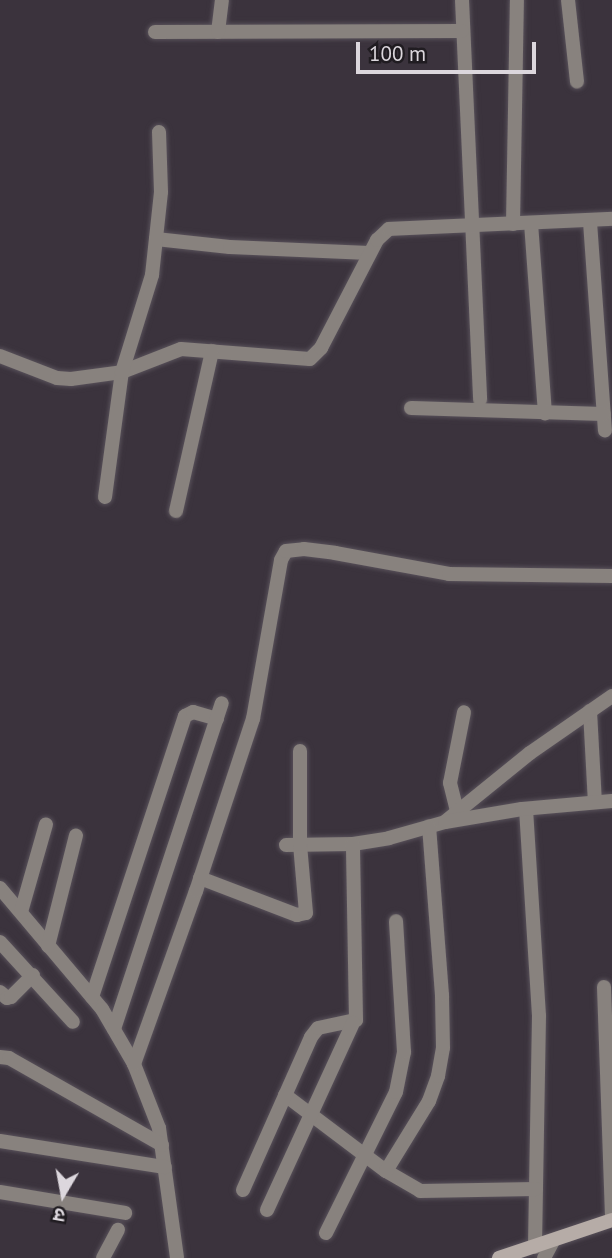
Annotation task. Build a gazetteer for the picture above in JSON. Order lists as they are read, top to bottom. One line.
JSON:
{"scale_bar":"100 m","north":"bottom"}
